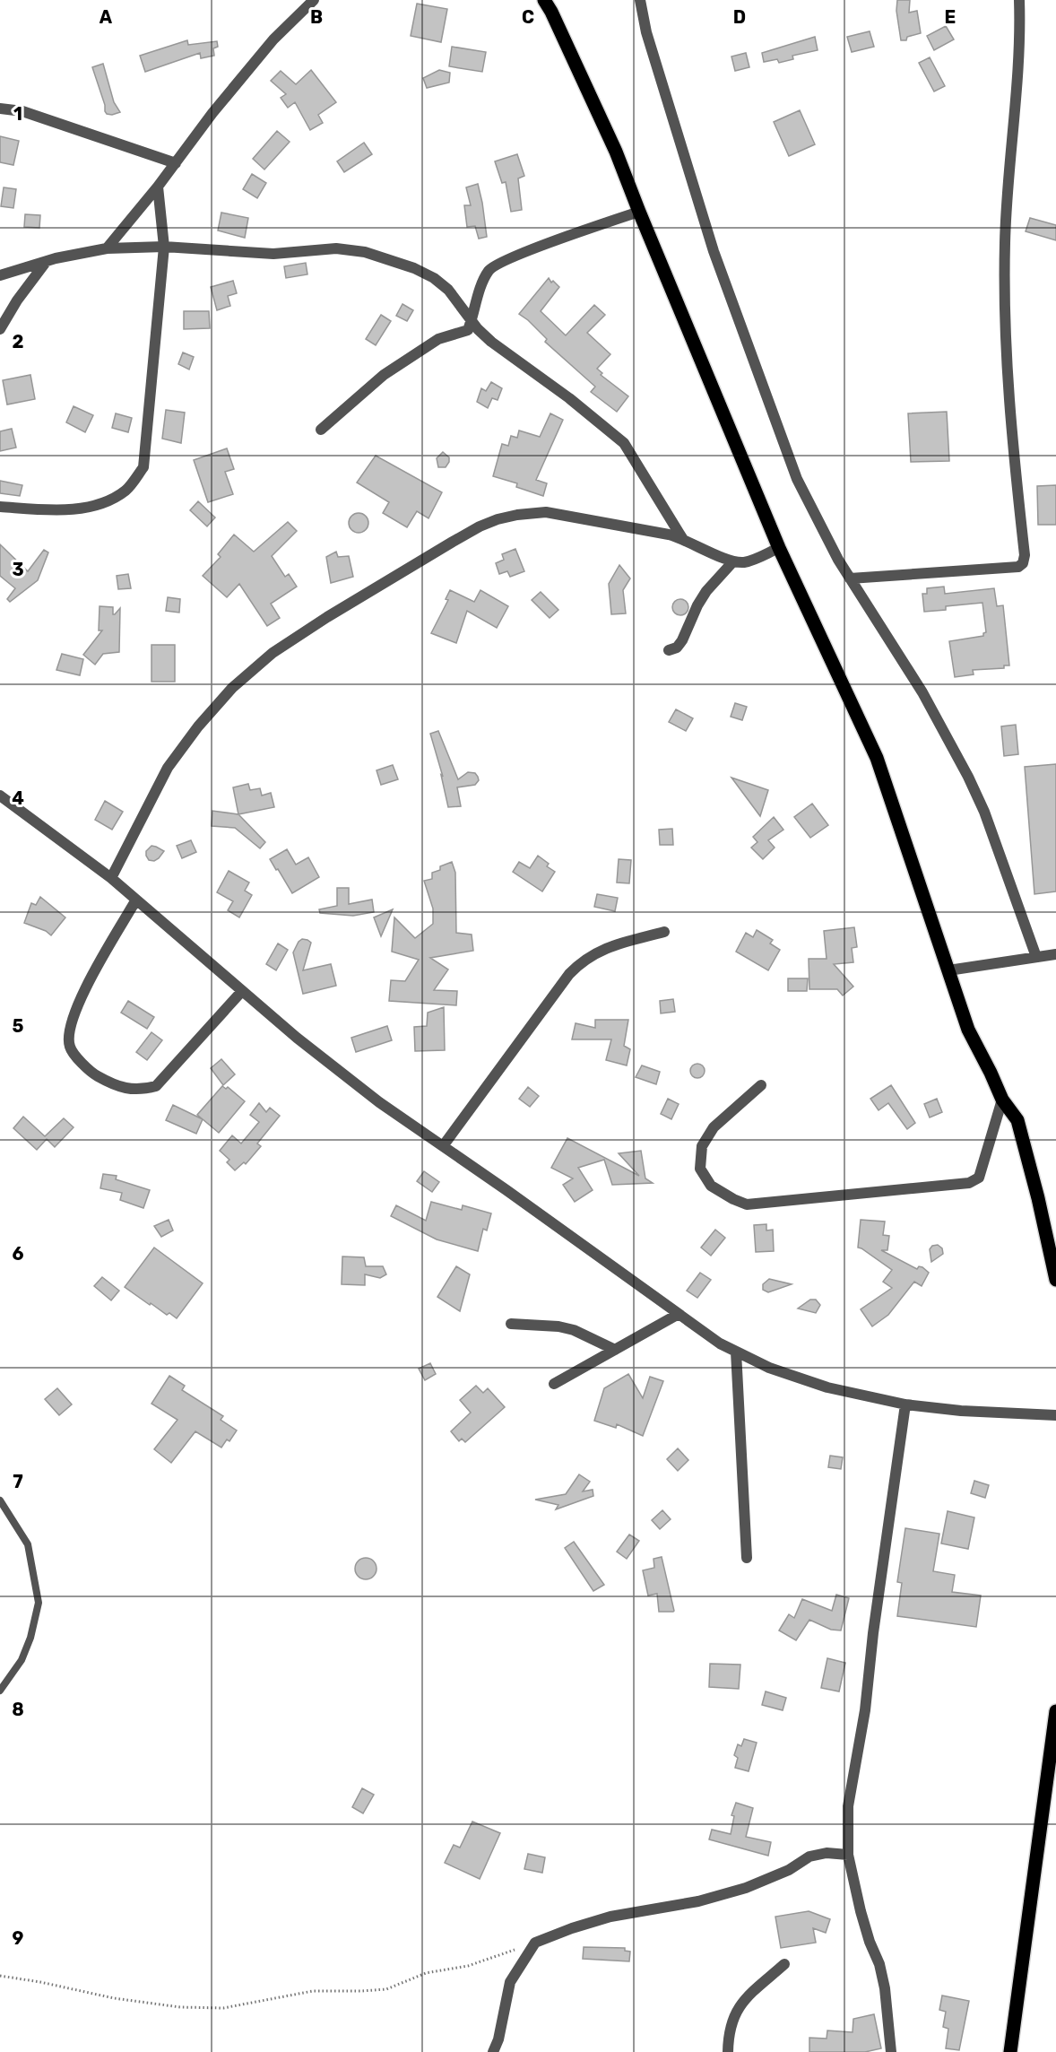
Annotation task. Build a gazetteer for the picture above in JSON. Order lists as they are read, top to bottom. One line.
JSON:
{"grid":{"columns":["A","B","C","D","E"],"rows":["1","2","3","4","5","6","7","8","9"]}}
